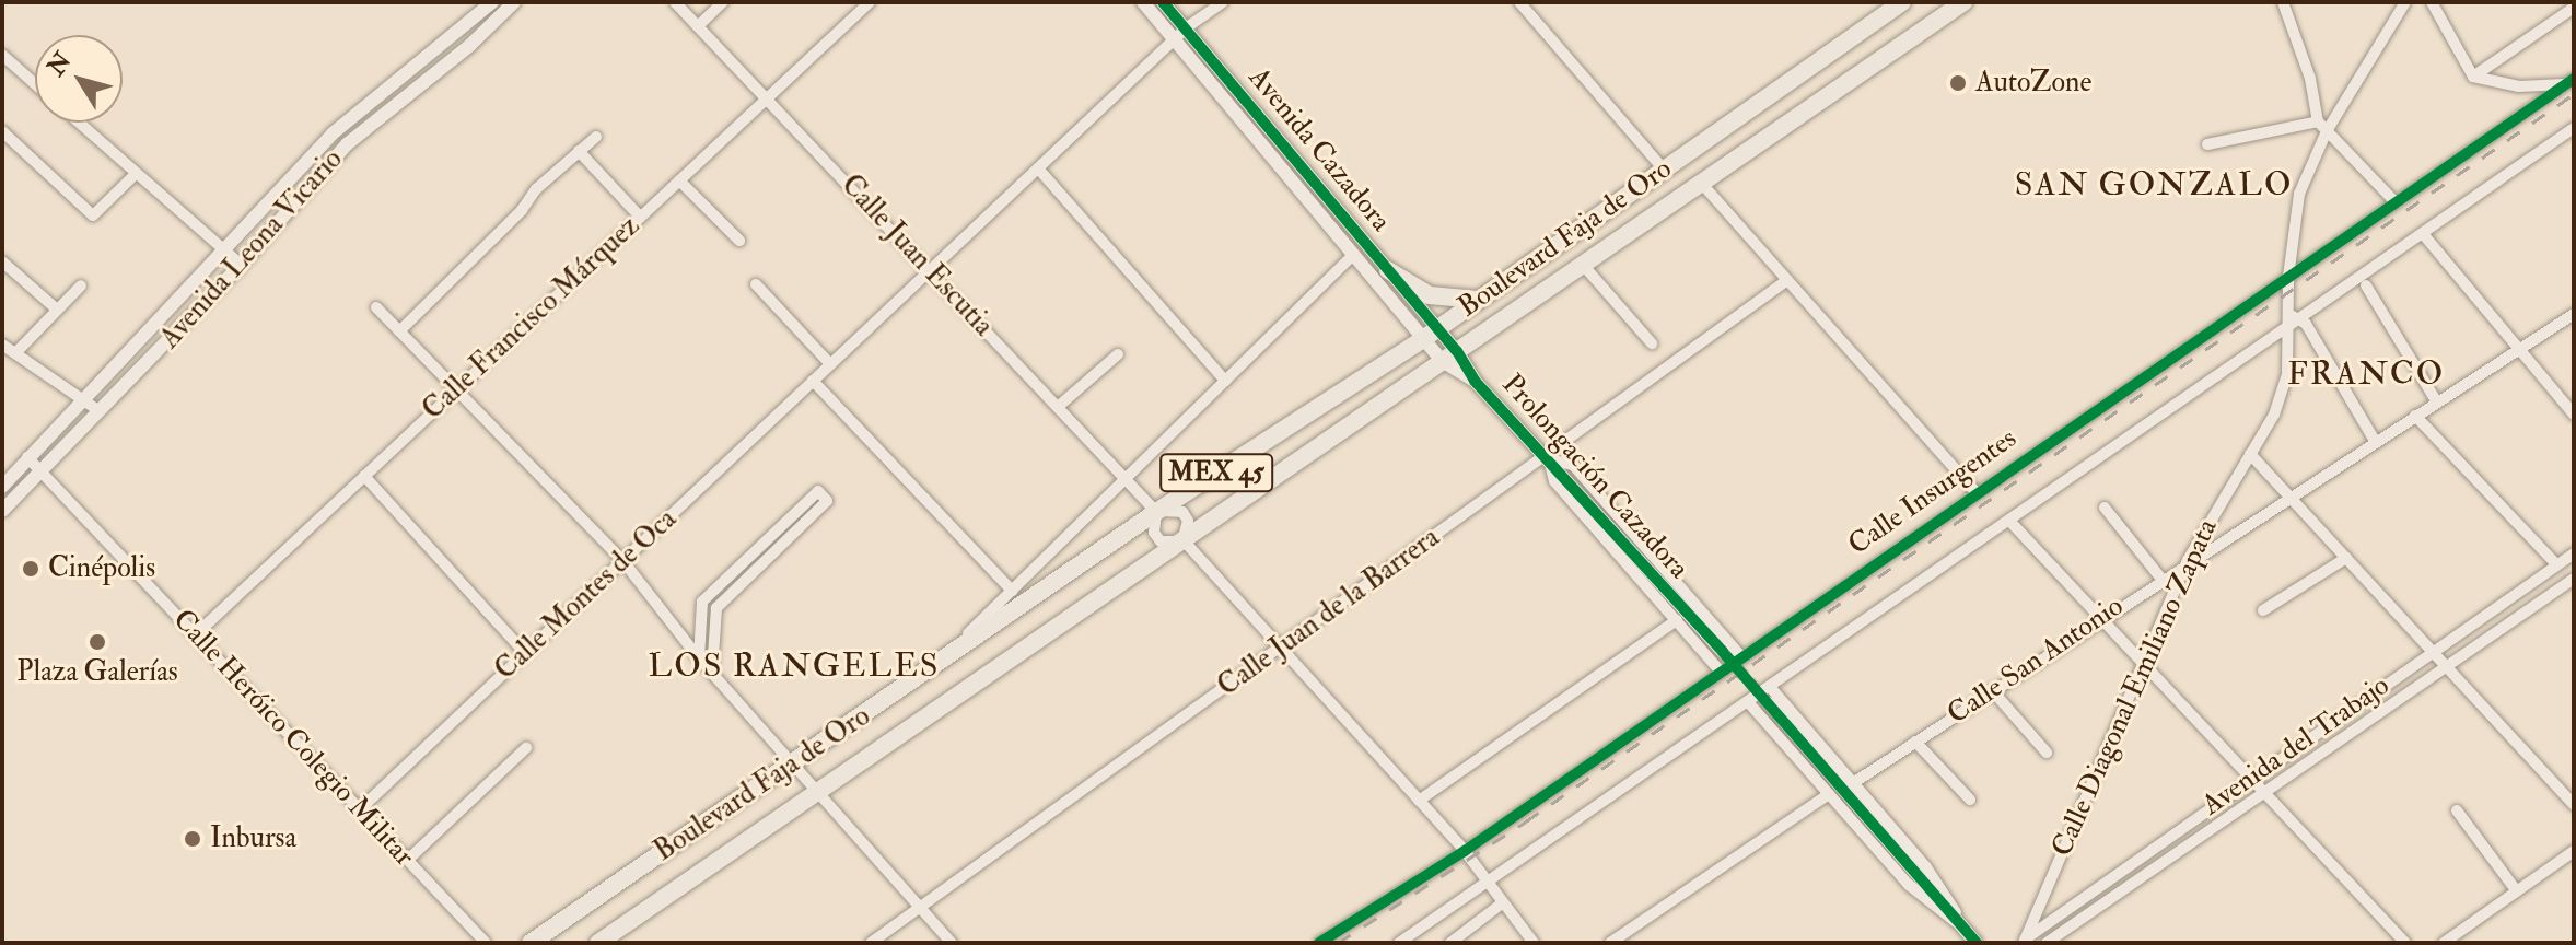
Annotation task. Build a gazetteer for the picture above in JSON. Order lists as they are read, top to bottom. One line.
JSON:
{"streets":{"main road":["Boulevard Faja de Oro","MEX 45"],"street":["Avenida Cazadora","Avenida Leona Vicario","Calle Juan Escutia","Calle Francisco Márquez","Prolongación Cazadora","Calle Insurgentes","Calle Montes de Oca","Calle Juan de la Barrera","Calle San Antonio","Calle Diagonal Emiliano Zapata","Calle Heróico Colegio Militar","Avenida del Trabajo"]},"crossings":[["Avenida Cazadora","Boulevard Faja de Oro"],["Avenida Cazadora","Prolongación Cazadora"],["Avenida Cazadora","Calle Montes de Oca"],["Boulevard Faja de Oro","Calle Juan Escutia"],["Boulevard Faja de Oro","Prolongación Cazadora"],["Avenida Leona Vicario","Calle Heróico Colegio Militar"],["Calle Juan Escutia","Calle Francisco Márquez"],["Calle Juan Escutia","Calle Montes de Oca"],["Calle Francisco Márquez","Calle Heróico Colegio Militar"],["Prolongación Cazadora","Calle Juan de la Barrera"],["Calle Insurgentes","Calle Diagonal Emiliano Zapata"],["Calle Montes de Oca","Calle Heróico Colegio Militar"],["Calle San Antonio","Calle Diagonal Emiliano Zapata"],["Calle Diagonal Emiliano Zapata","Avenida del Trabajo"]],"districts":["SAN GONZALO","FRANCO","LOS RANGELES"],"places":["AutoZone","Cinépolis","Plaza Galerías","Inbursa"],"north":"top left"}
